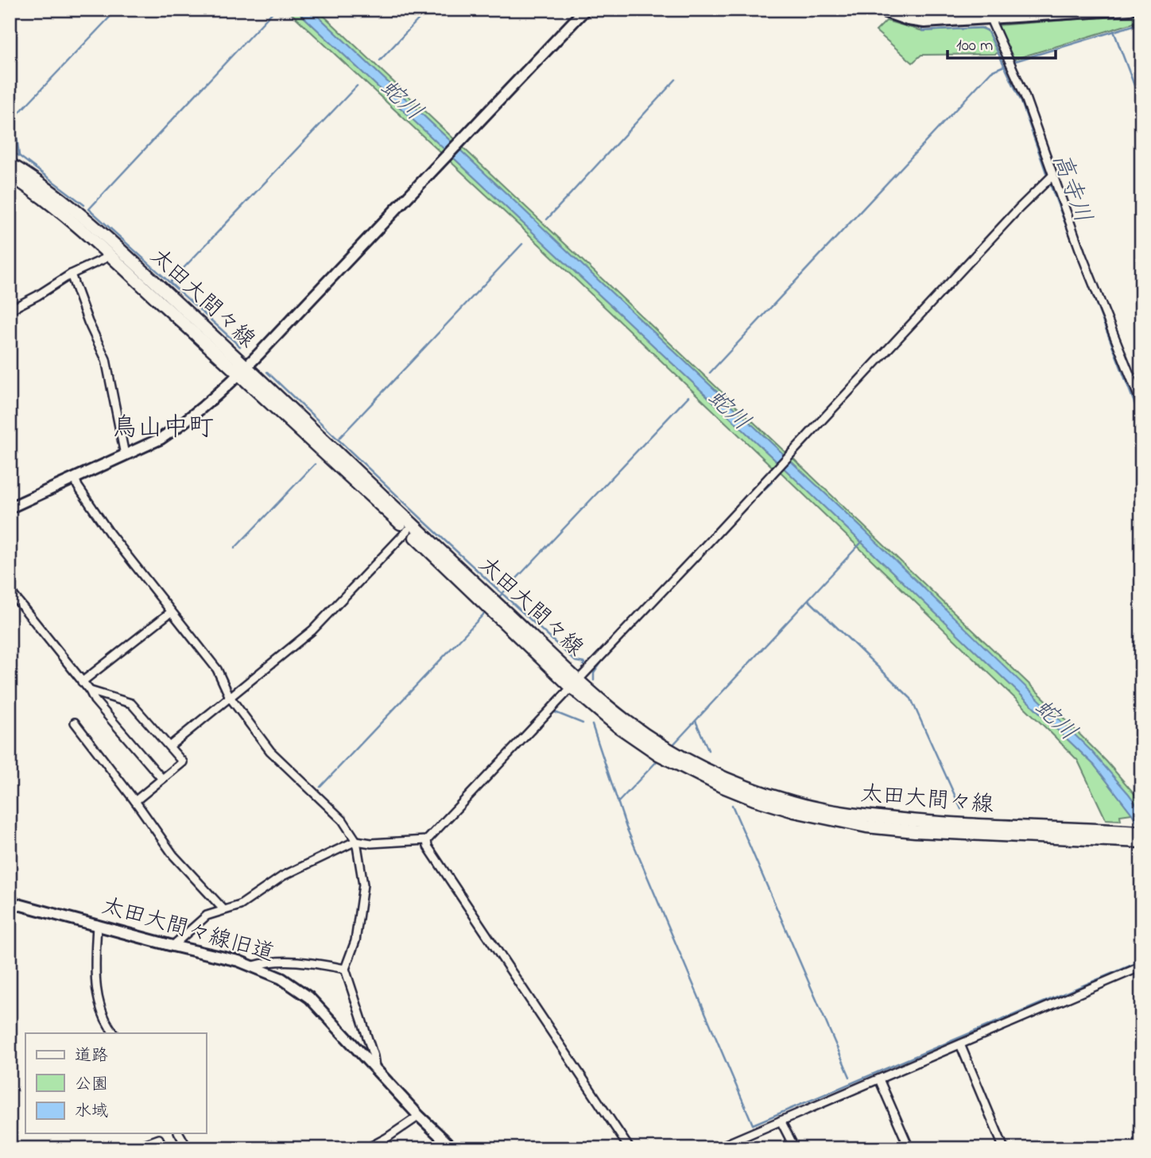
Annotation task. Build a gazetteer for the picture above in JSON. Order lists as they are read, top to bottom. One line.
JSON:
{"streets":{"main road":["太田大間々線"],"street":["太田大間々線旧道"]},"districts":["鳥山中町"],"water":["蛇川","高寺川"],"legend":["道路","公園","水域"],"scale_bar":"100 m"}
